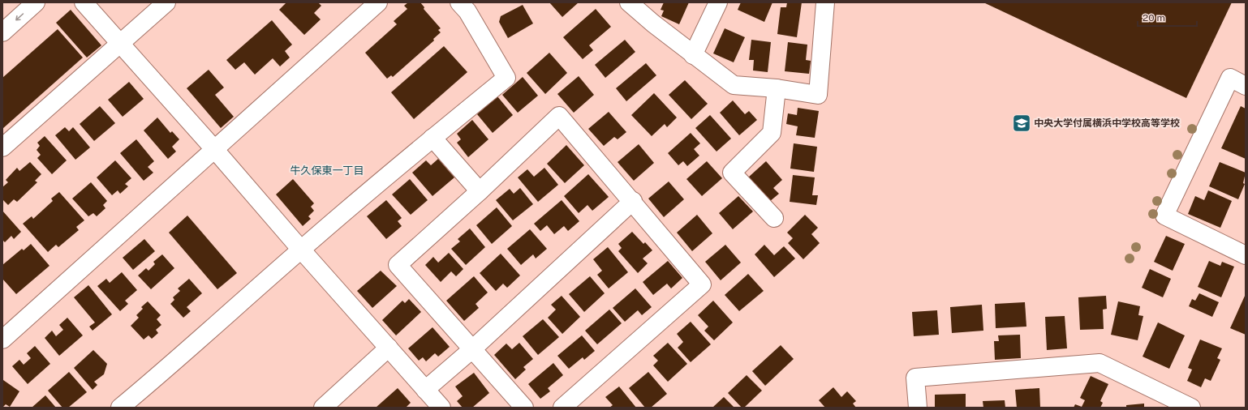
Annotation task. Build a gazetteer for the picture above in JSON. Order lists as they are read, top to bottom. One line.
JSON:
{"districts":["牛久保東一丁目"],"places":{"school or university":["中央大学付属横浜中学校高等学校"]},"scale_bar":"20 m"}
